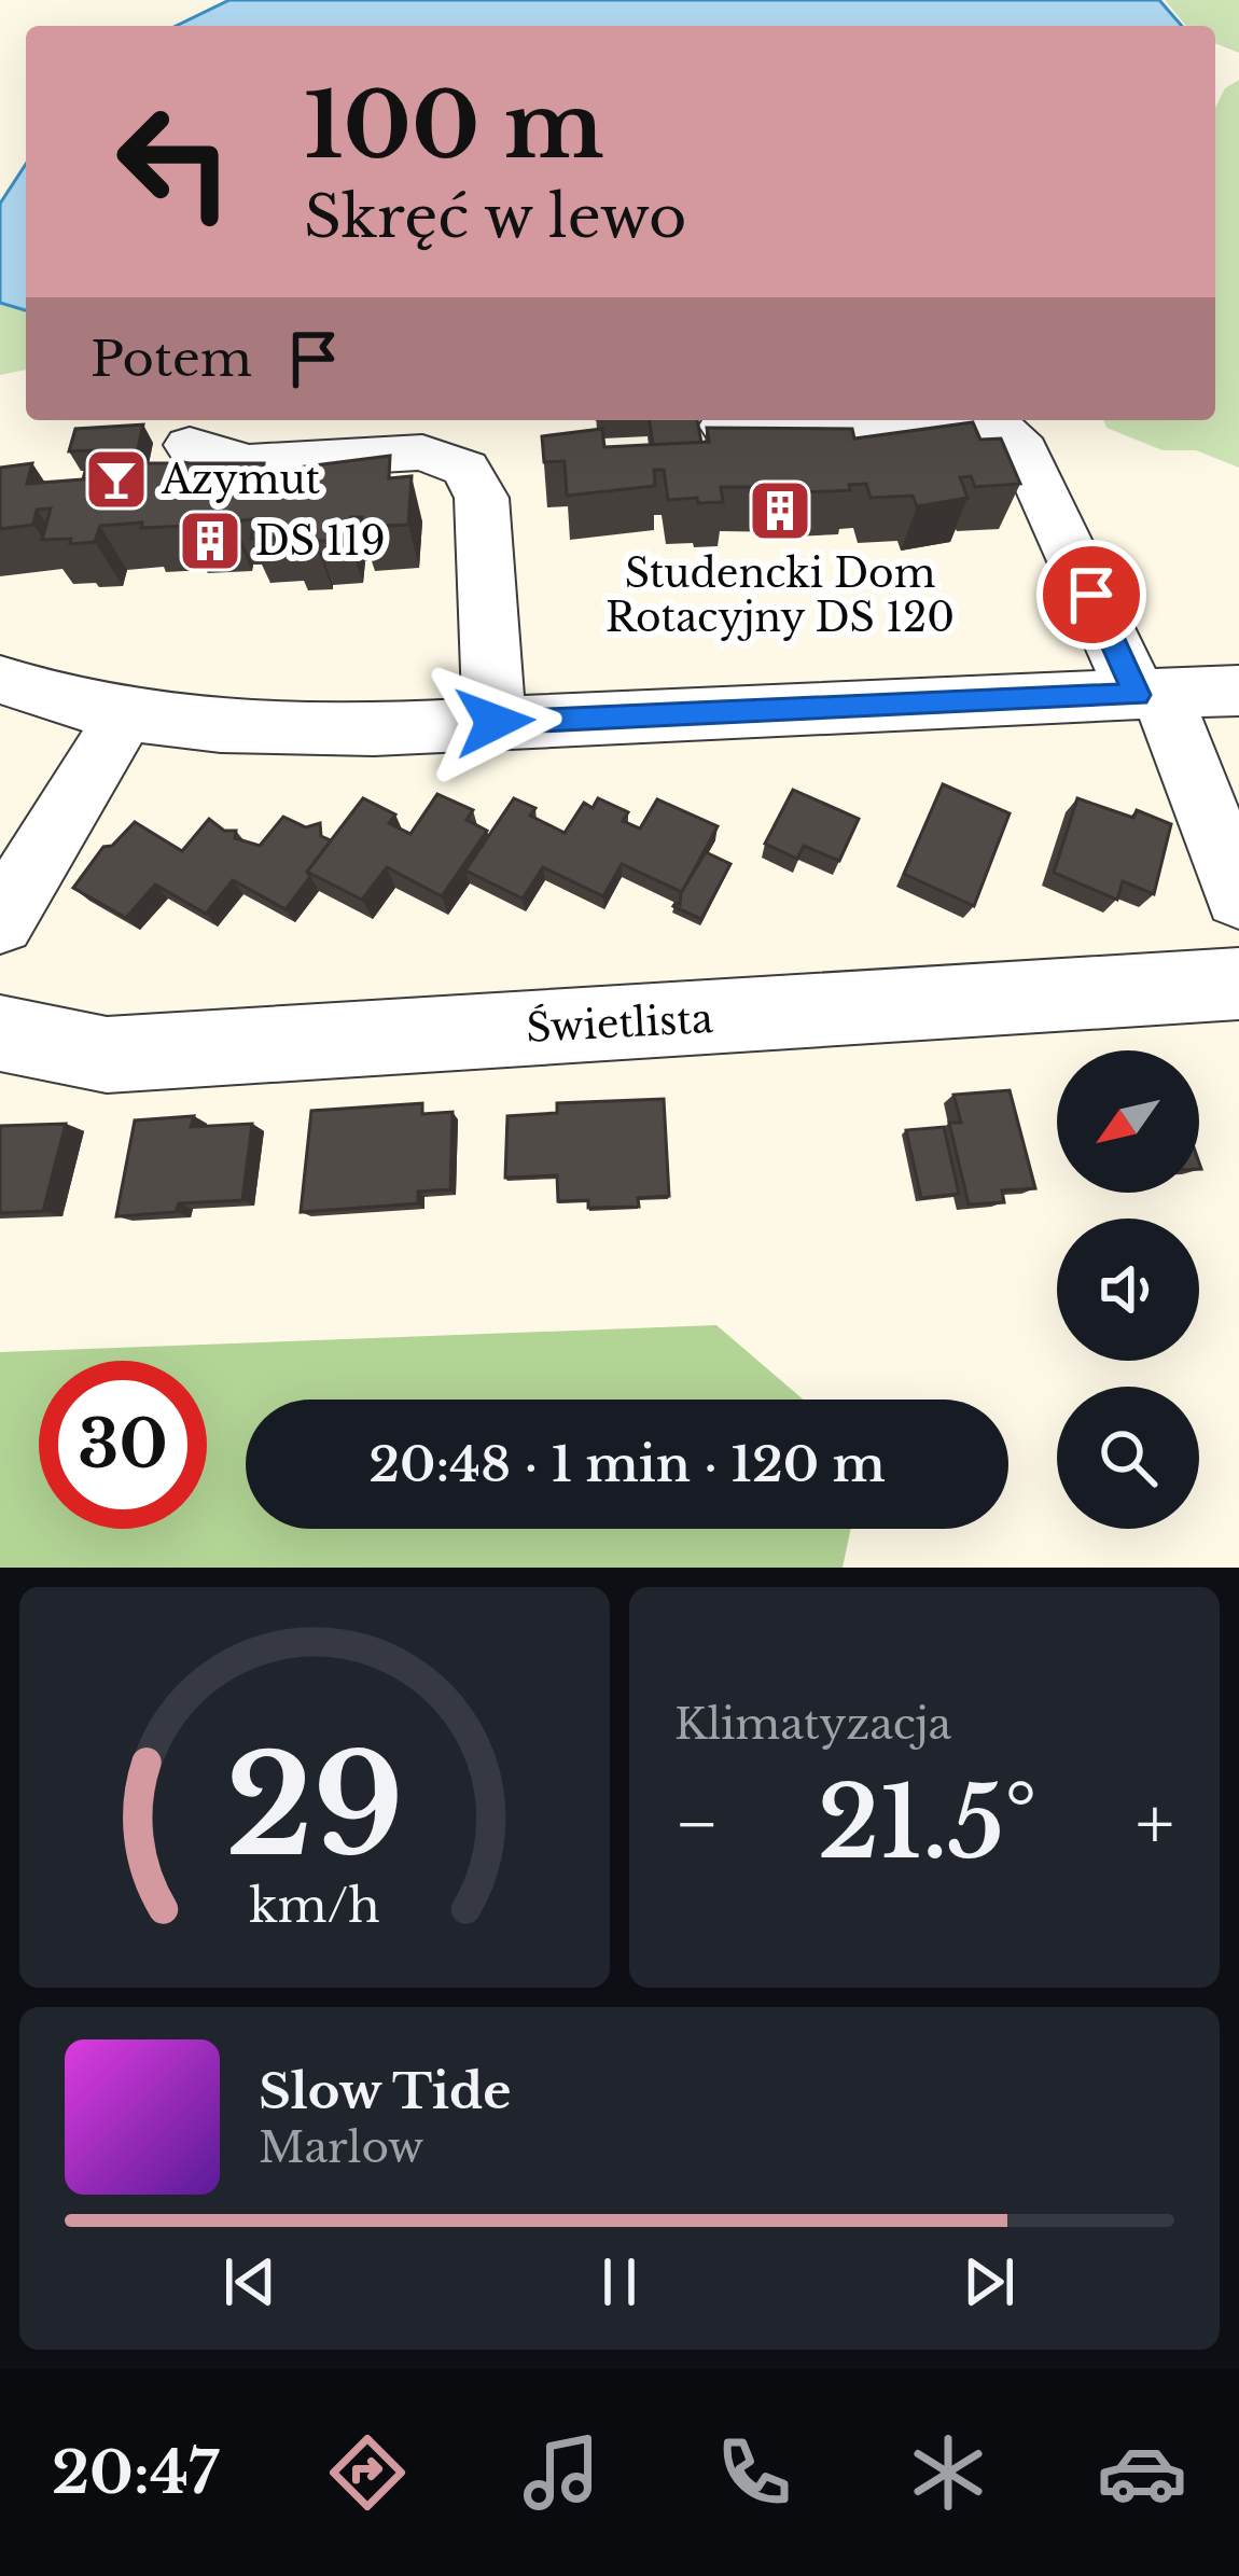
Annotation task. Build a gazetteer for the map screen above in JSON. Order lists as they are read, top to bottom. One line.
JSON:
{"streets":{"street":["Świetlista"]},"places":{"bar":["Azymut"],"building":["Studencki Dom Rotacyjny DS 120","DS 119"]},"north":"bottom left","page":{"turn":["100 m","Skręć w lewo"],"then":"Potem","limit":"30","trip":"20:48 · 1 min · 120 m","tile":"Klimatyzacja","heat":["−","21.5°","+"],"song":["Slow Tide","Marlow"],"tabs":"20:47","gauge":["29","km/h"]}}
